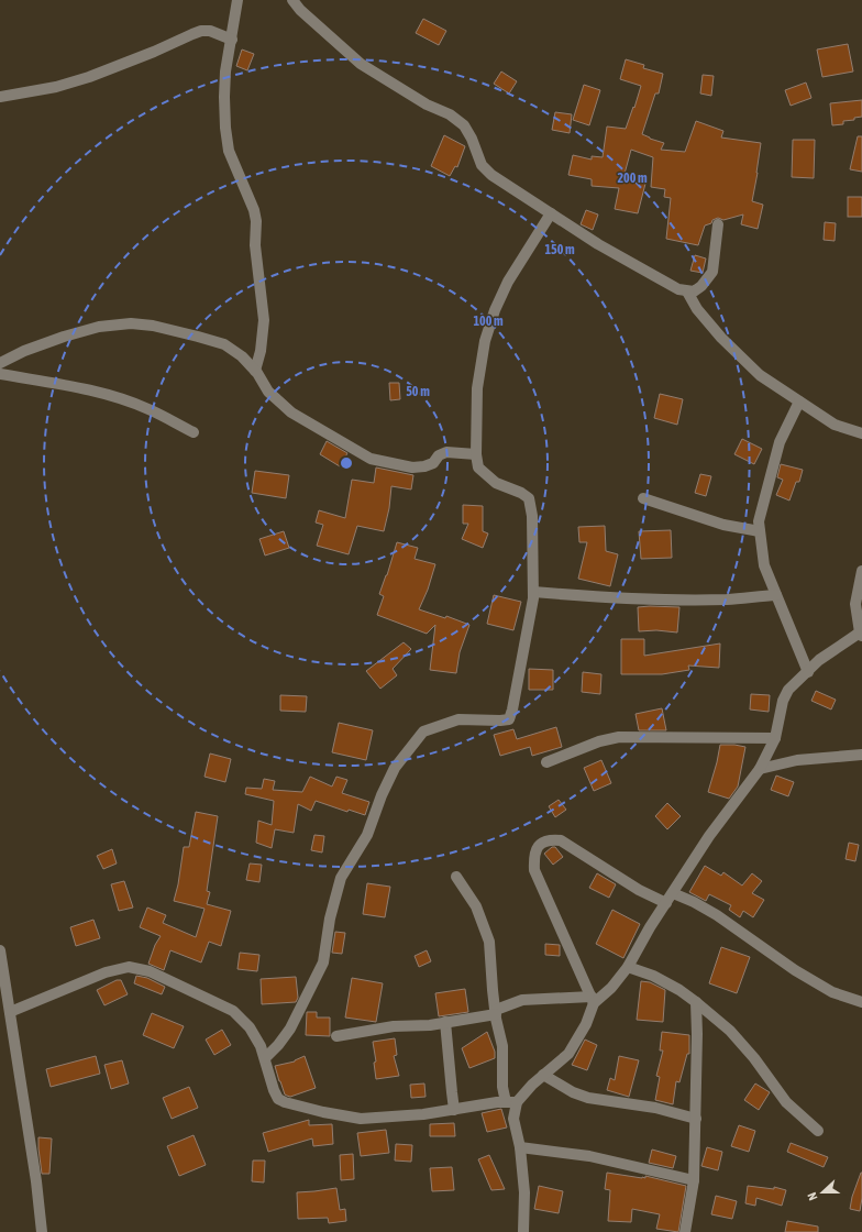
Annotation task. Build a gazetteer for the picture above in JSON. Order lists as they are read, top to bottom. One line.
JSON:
{"north":"left","rings":["200 m","150 m","100 m","50 m"]}
